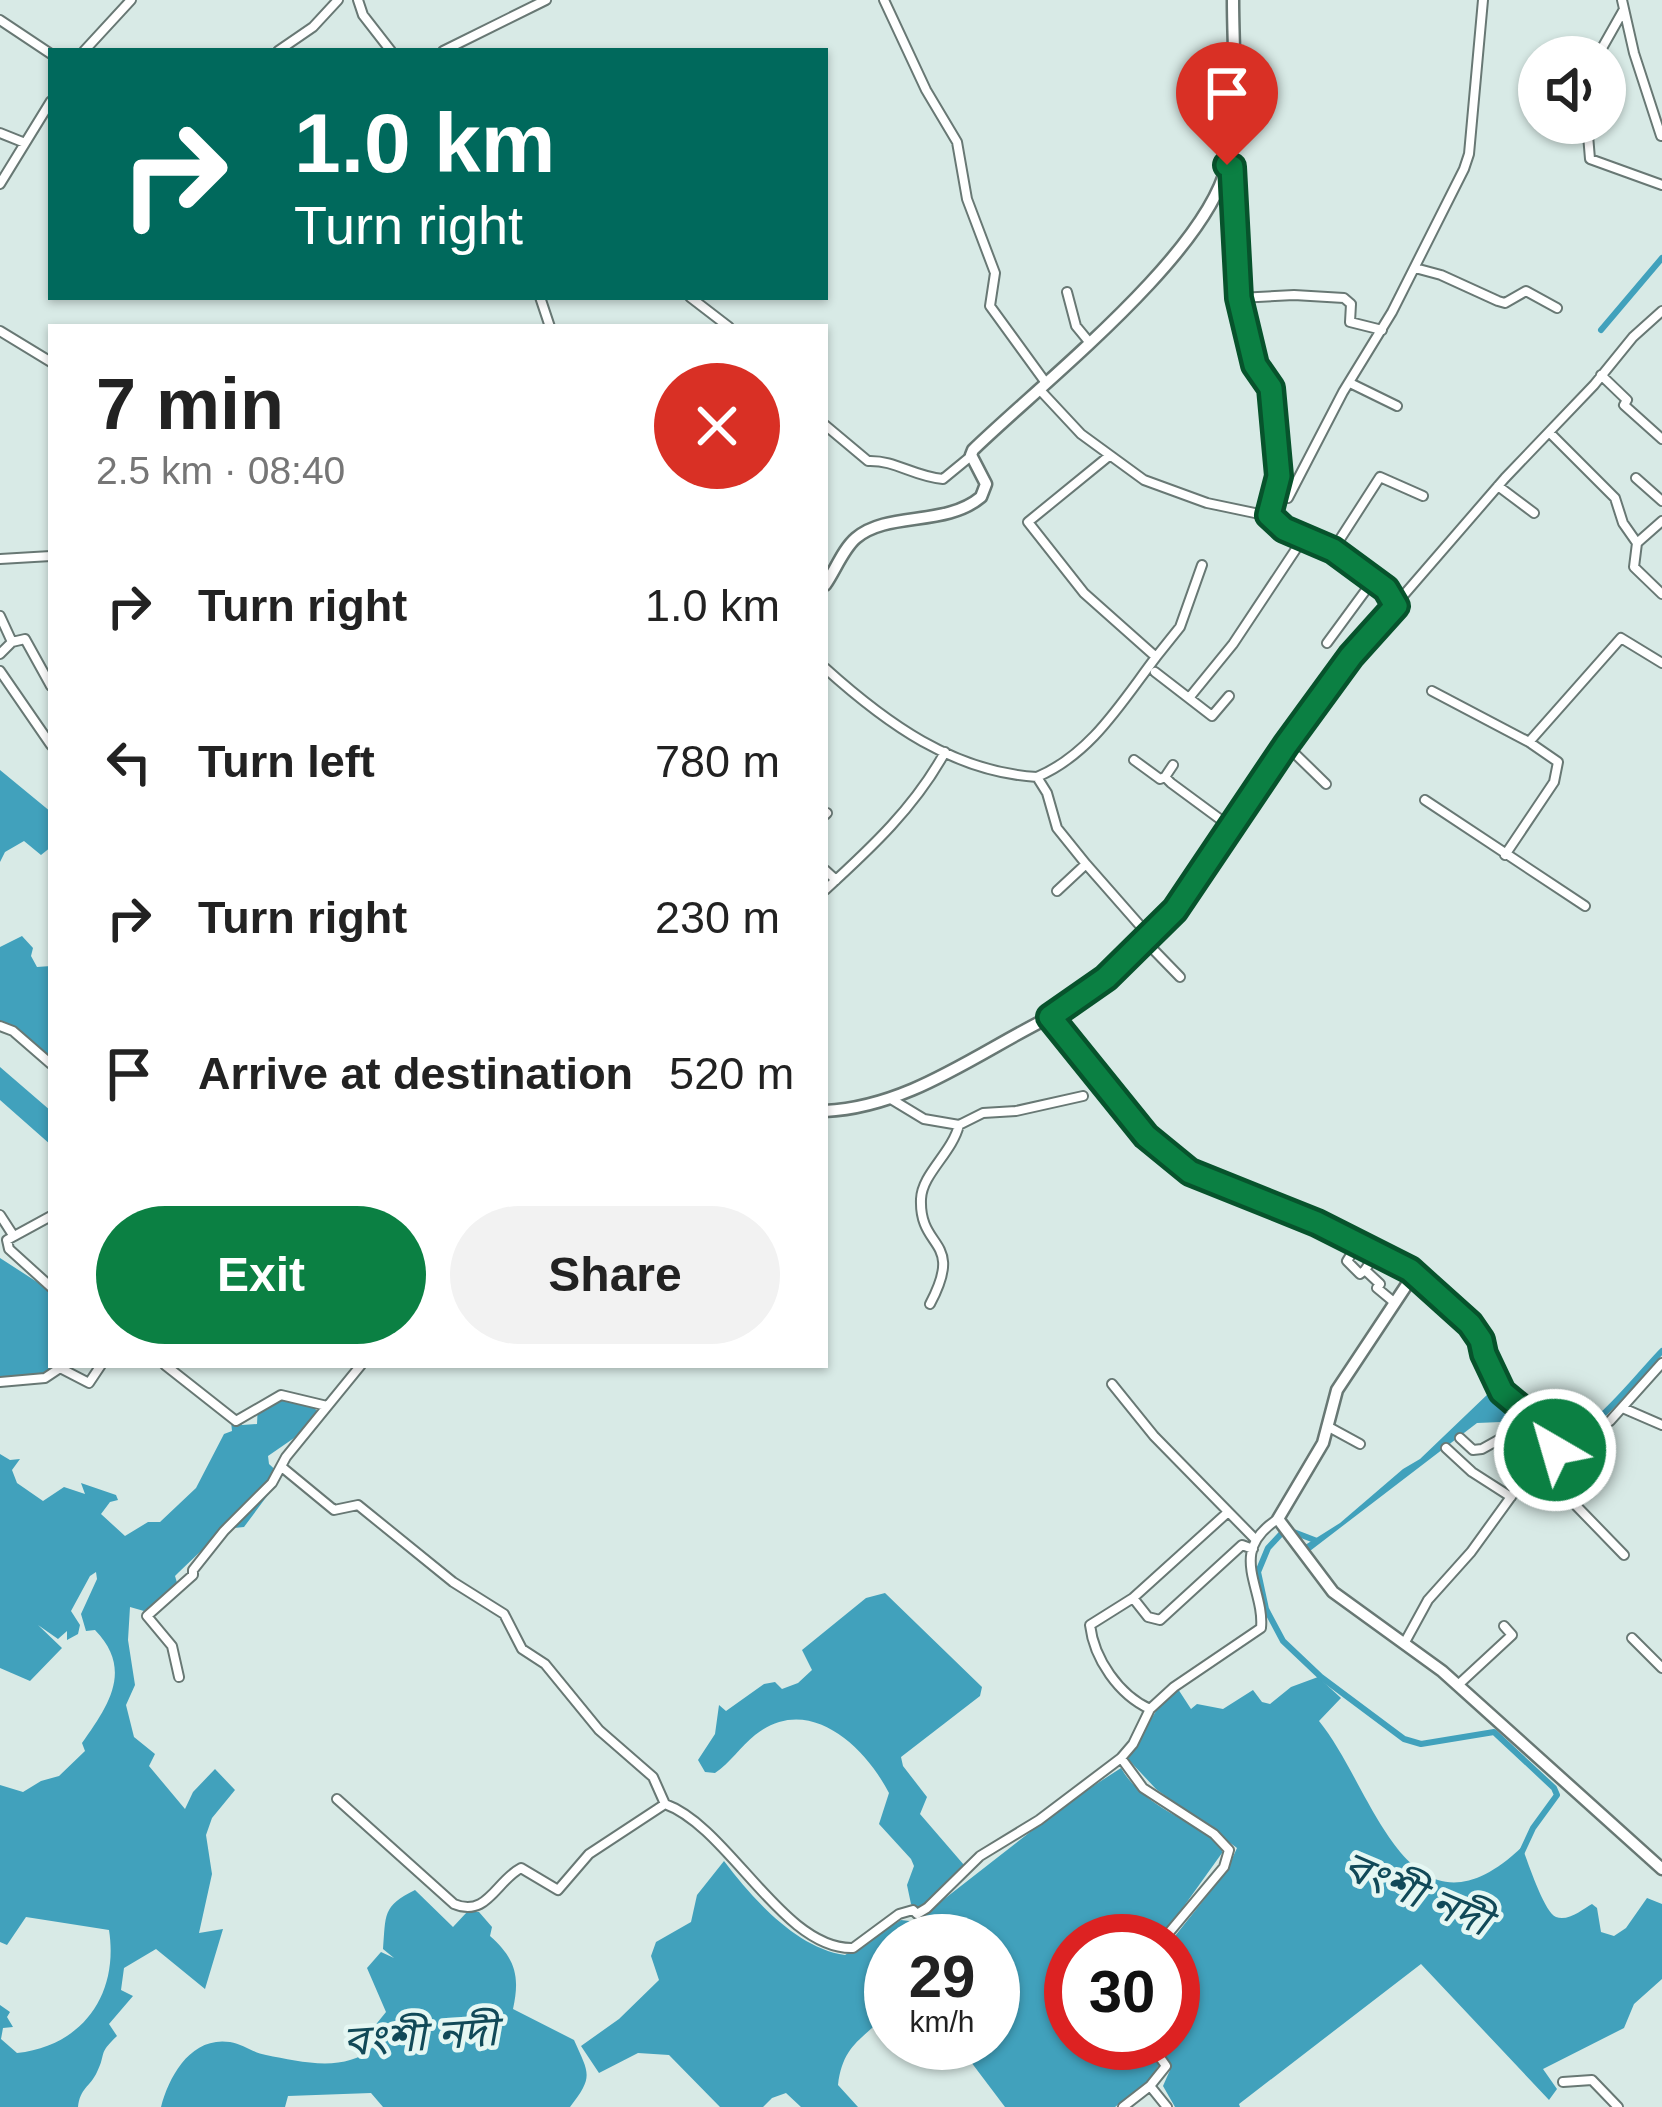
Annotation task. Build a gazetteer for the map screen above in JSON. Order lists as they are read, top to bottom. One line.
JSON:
{"water":["বংশী নদী"],"page":{"turn":["1.0 km","Turn right"],"heading":["7 min","2.5 km · 08:40"],"list":[{"name":"Turn right","value":"1.0 km"},{"name":"Turn left","value":"780 m"},{"name":"Turn right","value":"230 m"},{"name":"Arrive at destination","value":"520 m"}],"buttons":["Exit","Share"],"speed":"29 km/h","limit":"30"}}
